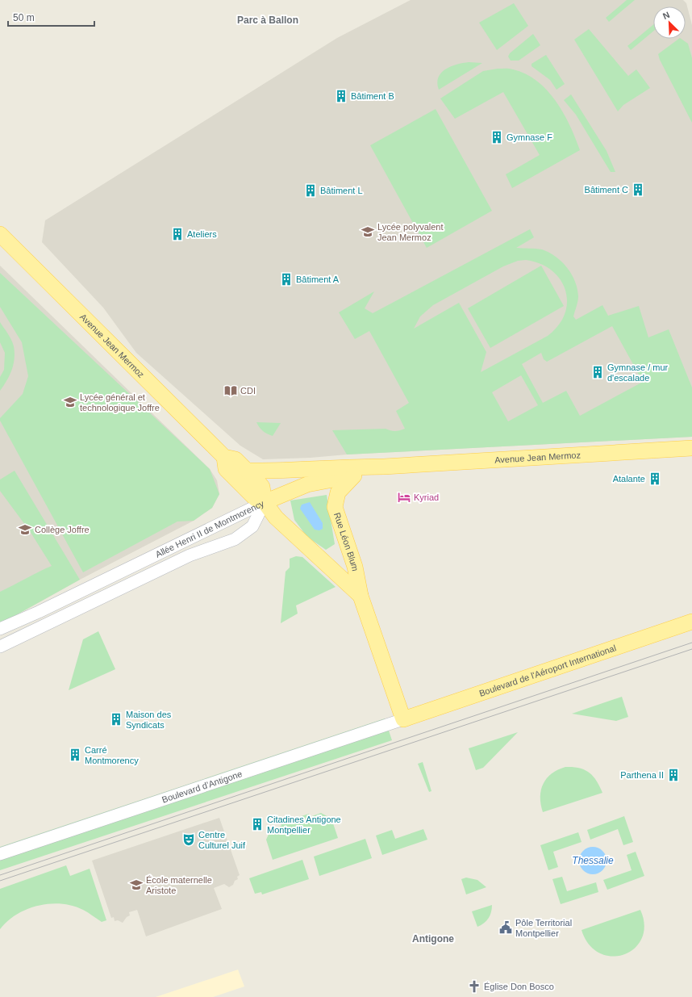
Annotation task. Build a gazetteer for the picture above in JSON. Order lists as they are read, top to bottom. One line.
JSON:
{"streets":{"main road":["Avenue Jean Mermoz","Rue Léon Blum","Boulevard de l'Aéroport International"],"street":["Allée Henri II de Montmorency","Boulevard d'Antigone"]},"crossings":[["Avenue Jean Mermoz","Allée Henri II de Montmorency"],["Avenue Jean Mermoz","Rue Léon Blum"],["Allée Henri II de Montmorency","Rue Léon Blum"],["Rue Léon Blum","Boulevard de l'Aéroport International"],["Rue Léon Blum","Boulevard d'Antigone"],["Boulevard de l'Aéroport International","Boulevard d'Antigone"]],"districts":["Parc à Ballon","Antigone"],"water":["Thessalie"],"places":{"building":["Bâtiment B","Gymnase F","Bâtiment C","Bâtiment L","Ateliers","Bâtiment A","Gymnase / mur d'escalade","Atalante","Maison des Syndicats","Carré Montmorency","Parthena II","Citadines Antigone Montpellier"],"school or university":["Lycée polyvalent Jean Mermoz","Lycée général et technologique Joffre","Collège Joffre","École maternelle Aristote"],"library":["CDI"],"hotel":["Kyriad"],"theatre":["Centre Culturel Juif"],"public building":["Pôle Territorial Montpellier"],"church":["Église Don Bosco"]},"scale_bar":"50 m","north":"top left"}
